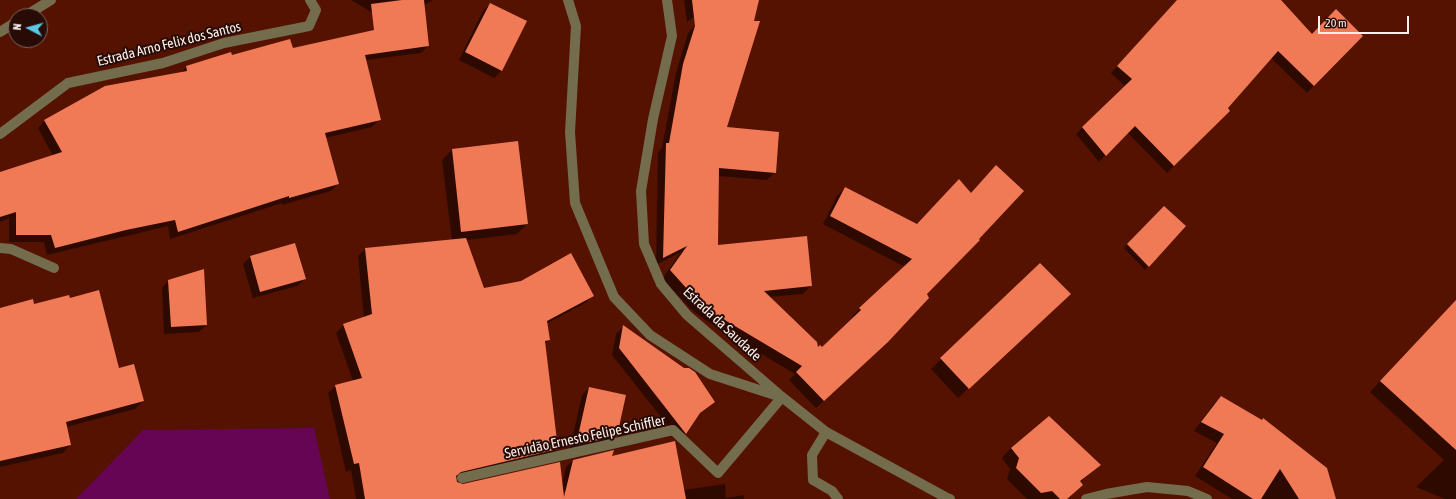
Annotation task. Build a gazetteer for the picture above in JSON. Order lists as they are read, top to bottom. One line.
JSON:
{"streets":{"street":["Estrada Arno Felix dos Santos","Estrada da Saudade","Servidão Ernesto Felipe Schiffler"]},"crossings":[["Estrada da Saudade","Servidão Ernesto Felipe Schiffler"]],"scale_bar":"20 m","north":"left"}
